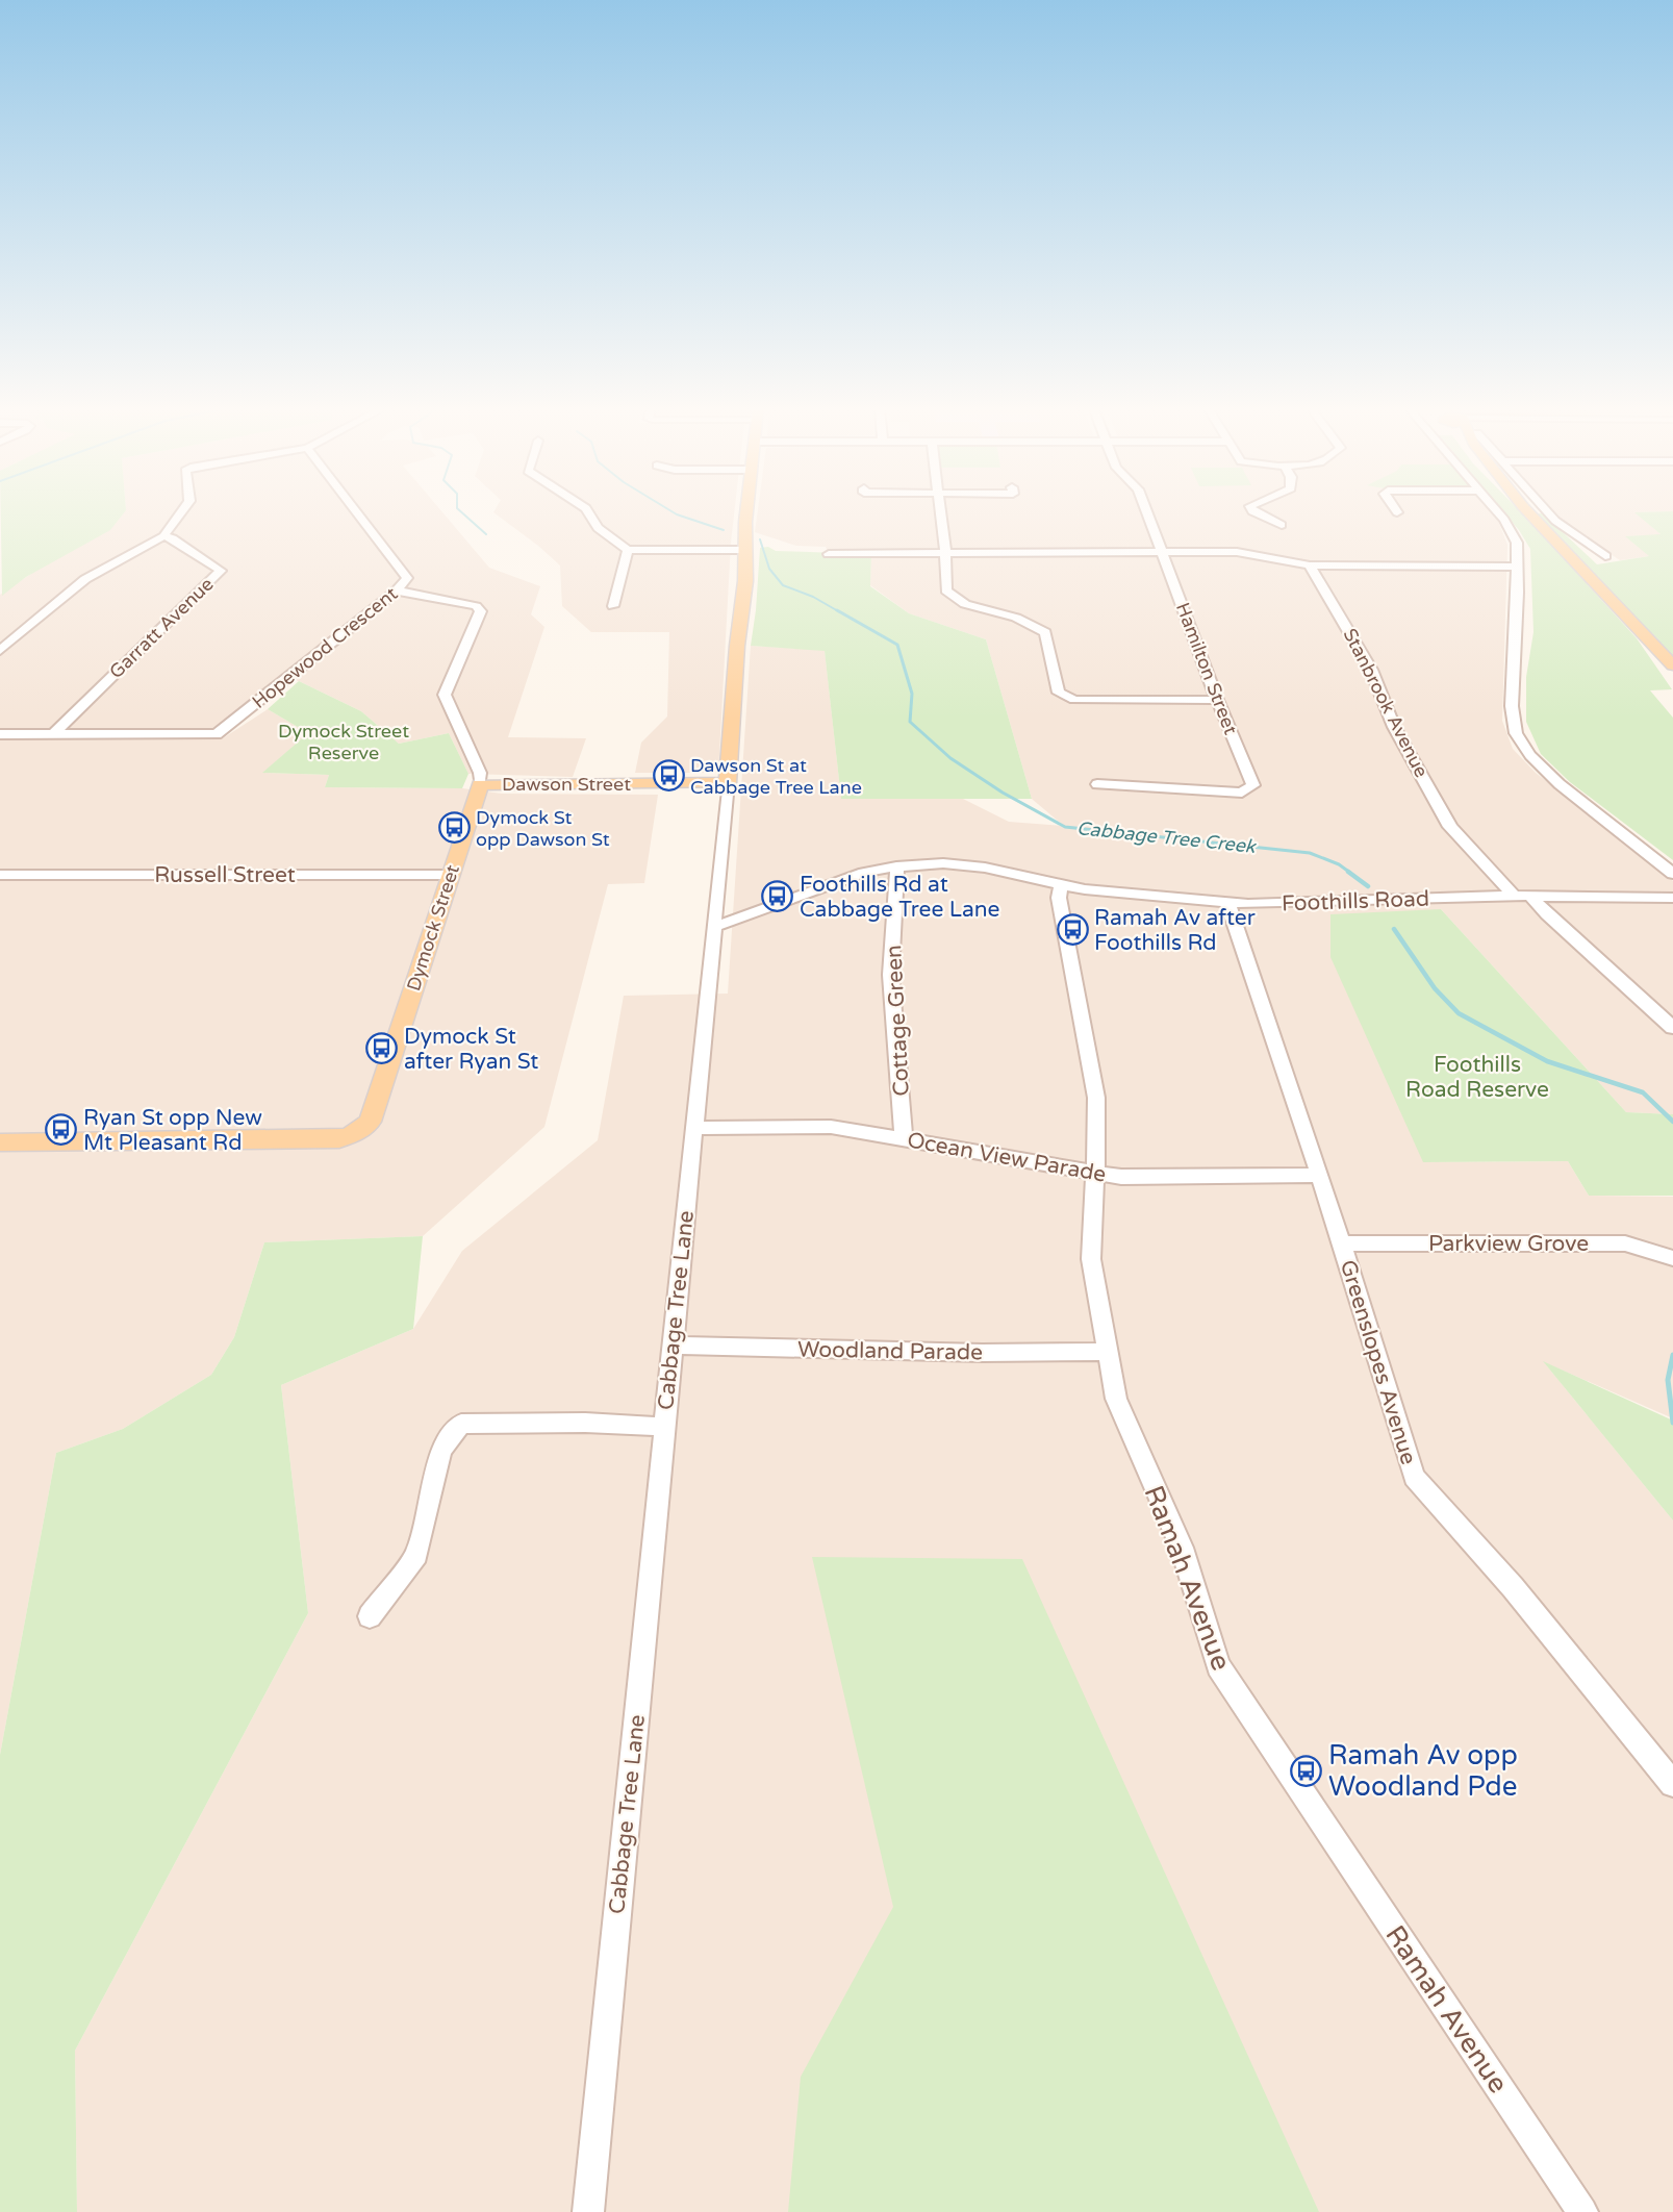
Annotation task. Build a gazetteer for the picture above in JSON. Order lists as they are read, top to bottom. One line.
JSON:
{"streets":{"main road":["Dawson Street","Dymock Street","Cabbage Tree Lane"],"street":["Garratt Avenue","Hopewood Crescent","Hamilton Street","Stanbrook Avenue","Russell Street","Foothills Road","Cottage Green","Ocean View Parade","Parkview Grove","Woodland Parade","Greenslopes Avenue","Ramah Avenue"]},"crossings":[["Garratt Avenue","Hopewood Crescent"],["Stanbrook Avenue","Foothills Road"],["Dawson Street","Dymock Street"],["Dawson Street","Cabbage Tree Lane"],["Russell Street","Dymock Street"],["Foothills Road","Cottage Green"],["Foothills Road","Cabbage Tree Lane"],["Foothills Road","Greenslopes Avenue"],["Foothills Road","Ramah Avenue"],["Cottage Green","Ocean View Parade"],["Ocean View Parade","Cabbage Tree Lane"],["Ocean View Parade","Greenslopes Avenue"],["Ocean View Parade","Ramah Avenue"],["Parkview Grove","Greenslopes Avenue"],["Cabbage Tree Lane","Woodland Parade"],["Woodland Parade","Ramah Avenue"]],"water":["Cabbage Tree Creek"],"parks":["Dymock Street Reserve","Foothills Road Reserve"],"places":{"bus stop":["Dawson St at Cabbage Tree Lane","Dymock St opp Dawson St","Foothills Rd at Cabbage Tree Lane","Ramah Av after Foothills Rd","Dymock St after Ryan St","Ryan St opp New Mt Pleasant Rd","Ramah Av opp Woodland Pde"]}}
